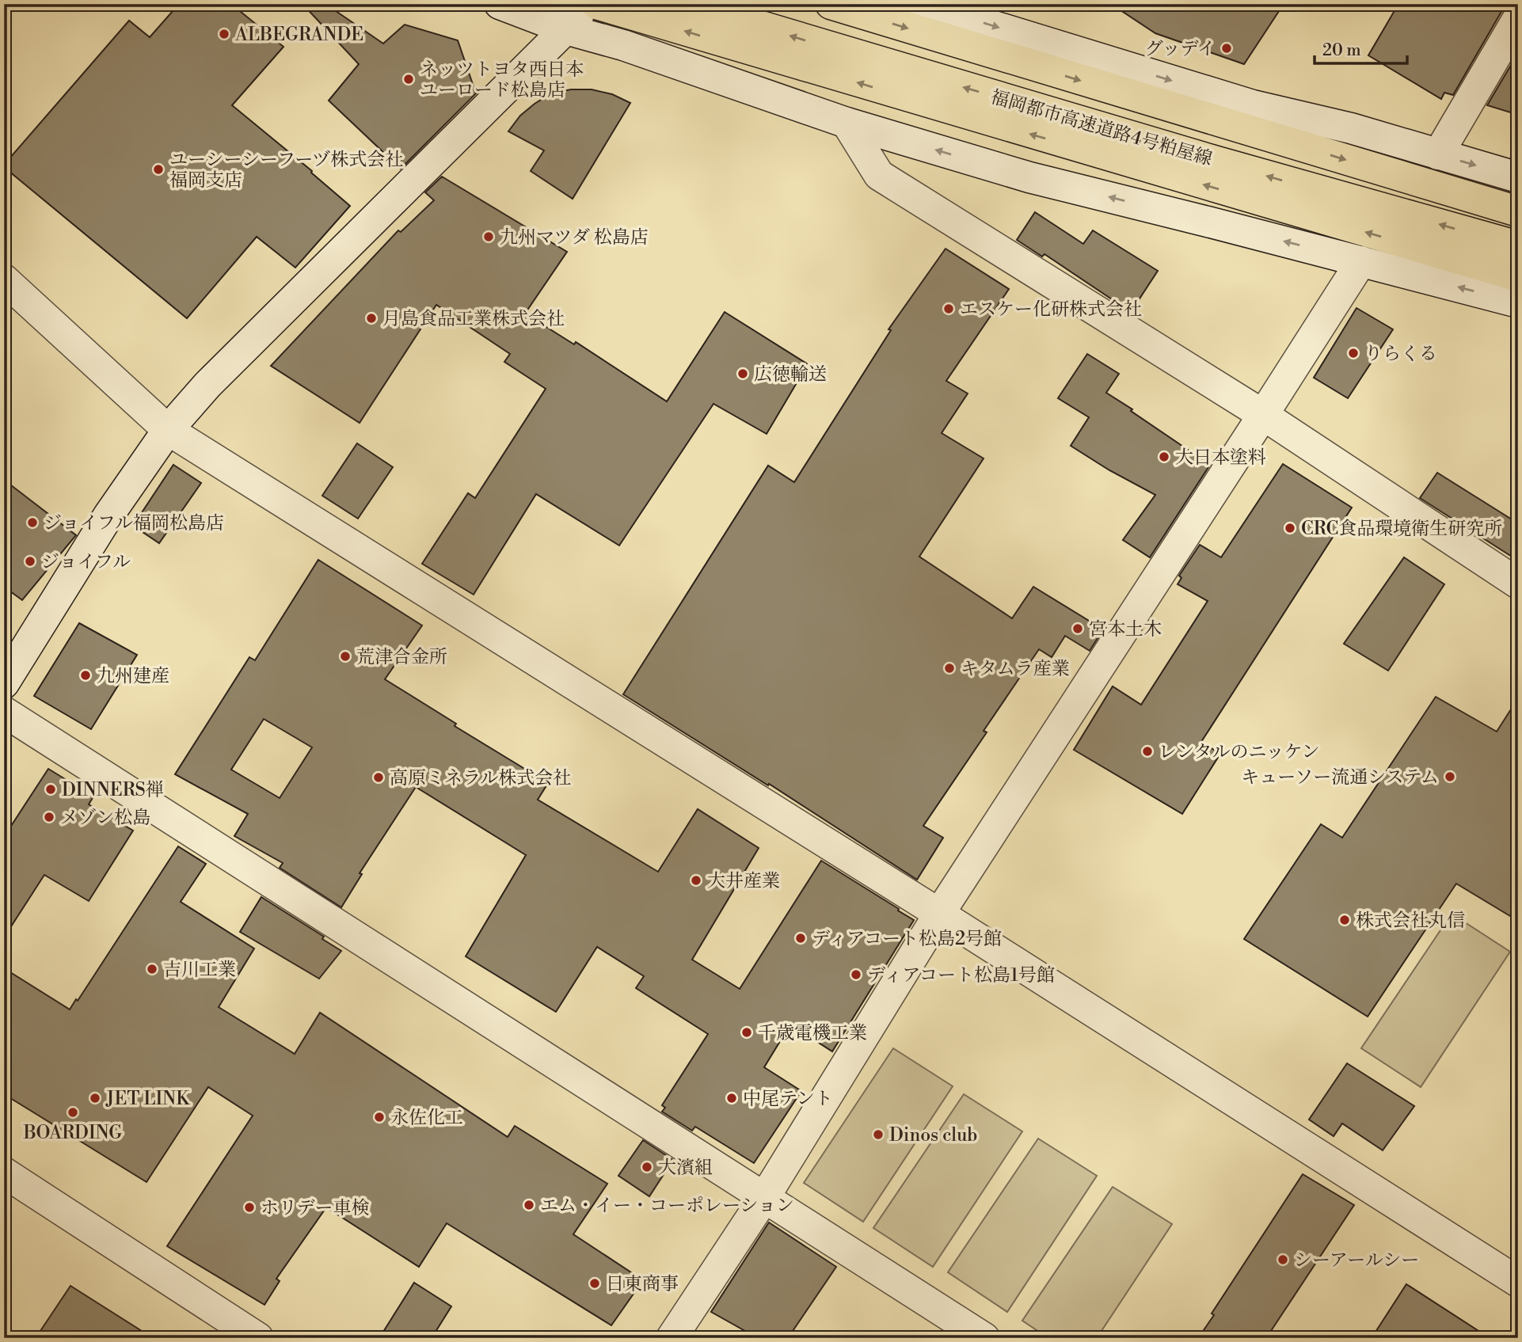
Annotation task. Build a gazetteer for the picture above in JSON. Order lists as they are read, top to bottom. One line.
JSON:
{"streets":{"highway":["福岡都市高速道路4号粕屋線"]},"places":["ALBEGRANDE","グッデイ","ネッツトヨタ西日本 ユーロード松島店","ユーシーシーフーヅ株式会社 福岡支店","九州マツダ 松島店","エスケー化研株式会社","月島食品工業株式会社","りらくる","広徳輸送","大日本塗料","ジョイフル福岡松島店","CRC食品環境衛生研究所","ジョイフル","宮本土木","荒津合金所","キタムラ産業","九州建産","レンタルのニッケン","キューソー流通システム","高原ミネラル株式会社","DINNERS禅","メゾン松島","大井産業","株式会社丸信","ディアコート松島2号館","吉川工業","ディアコート松島1号館","千歳電機工業","JET LINK","中尾テント","BOARDING","永佐化工","Dinos club","大濱組","エム・イー・コーポレーション","ホリデー車検","シーアールシー","日東商事"],"scale_bar":"20 m"}
